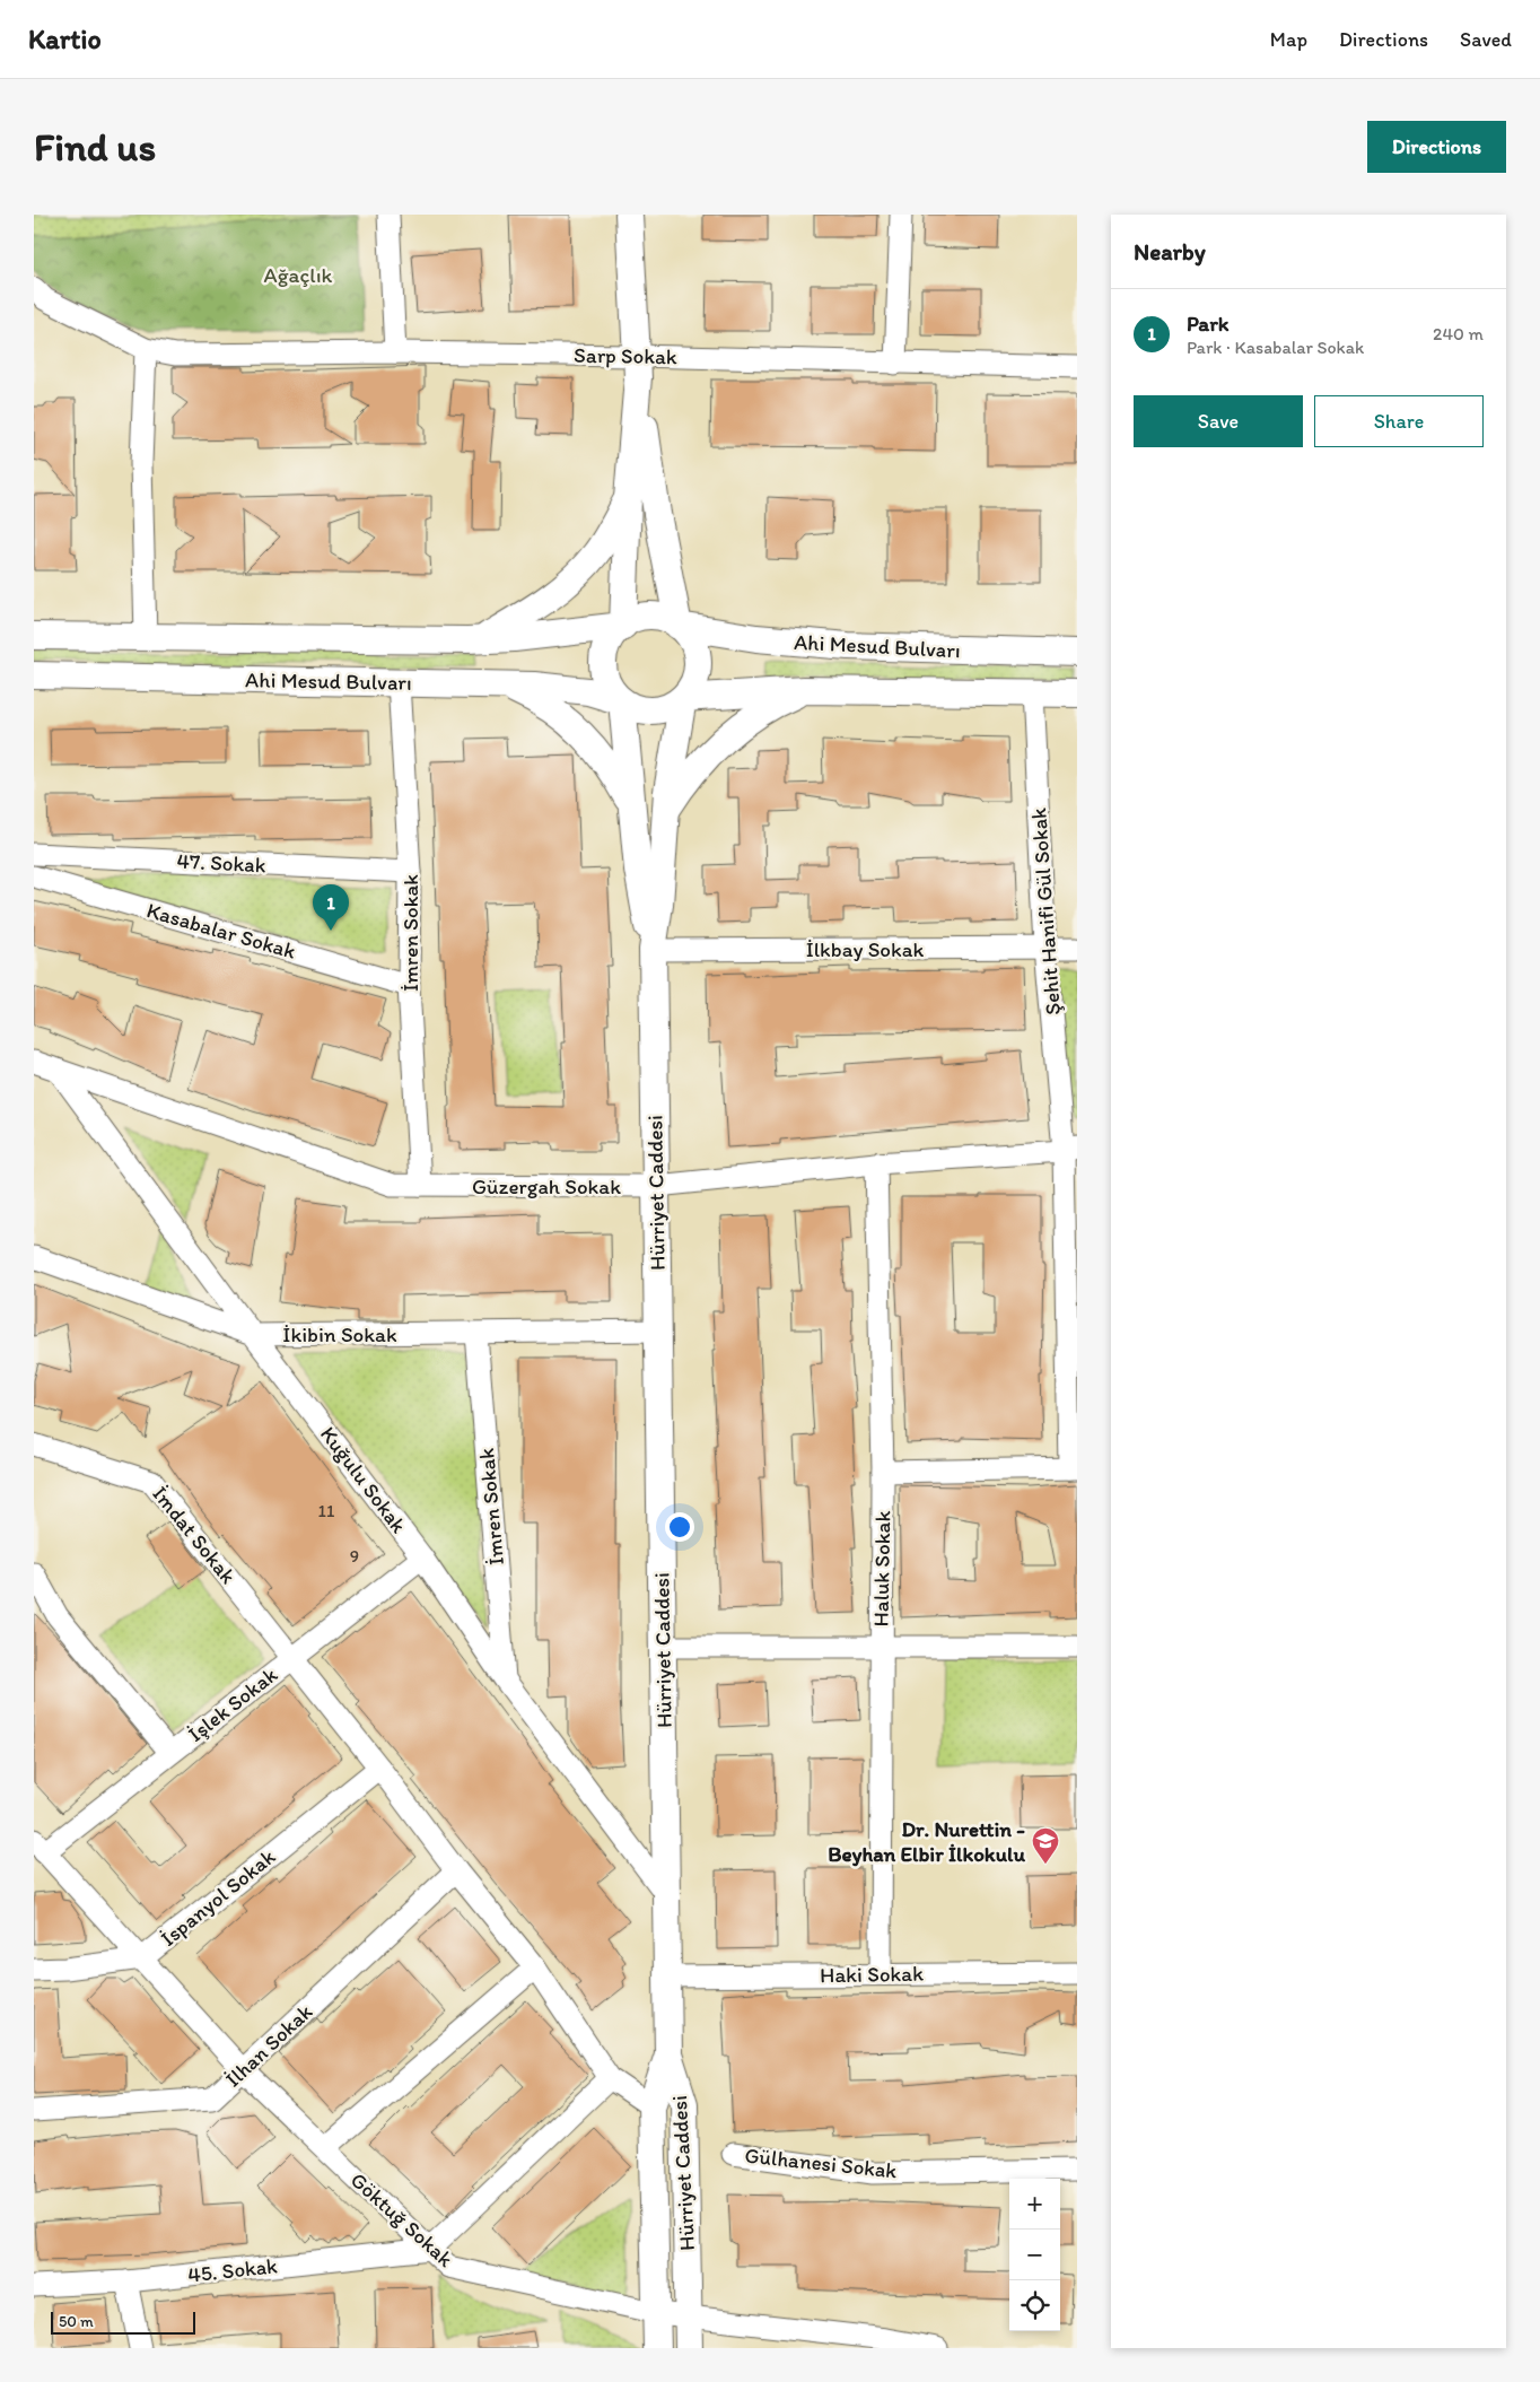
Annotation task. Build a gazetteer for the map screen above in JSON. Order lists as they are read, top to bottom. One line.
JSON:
{"streets":{"main road":["Ahi Mesud Bulvarı","Hürriyet Caddesi"],"street":["Sarp Sokak","47. Sokak","Şehit Hanifi Gül Sokak","Kasabalar Sokak","İmren Sokak","İlkbay Sokak","Güzergah Sokak","İkibin Sokak","Kuğulu Sokak","İmdat Sokak","Haluk Sokak","İşlek Sokak","İspanyol Sokak","Haki Sokak","İlhan Sokak","Gülhanesi Sokak","Göktuğ Sokak","45. Sokak"]},"crossings":[["Ahi Mesud Bulvarı","Şehit Hanifi Gül Sokak"],["Ahi Mesud Bulvarı","İmren Sokak"],["47. Sokak","İmren Sokak"],["Şehit Hanifi Gül Sokak","İlkbay Sokak"],["Şehit Hanifi Gül Sokak","Güzergah Sokak"],["Kasabalar Sokak","İmren Sokak"],["İmren Sokak","Güzergah Sokak"],["İmren Sokak","İkibin Sokak"],["İmren Sokak","Kuğulu Sokak"],["İlkbay Sokak","Hürriyet Caddesi"],["Güzergah Sokak","Hürriyet Caddesi"],["Güzergah Sokak","Kuğulu Sokak"],["Güzergah Sokak","Haluk Sokak"],["Hürriyet Caddesi","İkibin Sokak"],["Hürriyet Caddesi","Kuğulu Sokak"],["Hürriyet Caddesi","Haki Sokak"],["Hürriyet Caddesi","Göktuğ Sokak"],["İkibin Sokak","Kuğulu Sokak"],["Kuğulu Sokak","İşlek Sokak"],["İmdat Sokak","İşlek Sokak"],["İmdat Sokak","İspanyol Sokak"],["İmdat Sokak","İlhan Sokak"],["Haluk Sokak","Haki Sokak"],["İşlek Sokak","Göktuğ Sokak"],["İspanyol Sokak","Göktuğ Sokak"],["İlhan Sokak","Göktuğ Sokak"],["Göktuğ Sokak","45. Sokak"]],"parks":["Ağaçlık"],"places":{"school or university":["Dr. Nurettin - Beyhan Elbir İlkokulu"]},"house_numbers":["11","9"],"scale_bar":"50 m","page":{"header":"Kartio","nav":["Map","Directions","Saved"],"buttons":["Directions",["Save","Share"]],"title":"Find us","heading":"Nearby","list":[{"mark":"1","name":"Park","note":"Park · Kasabalar Sokak","value":"240 m"}],"pins":"1","map_buttons":["+","−"],"scale":"50 m"}}
